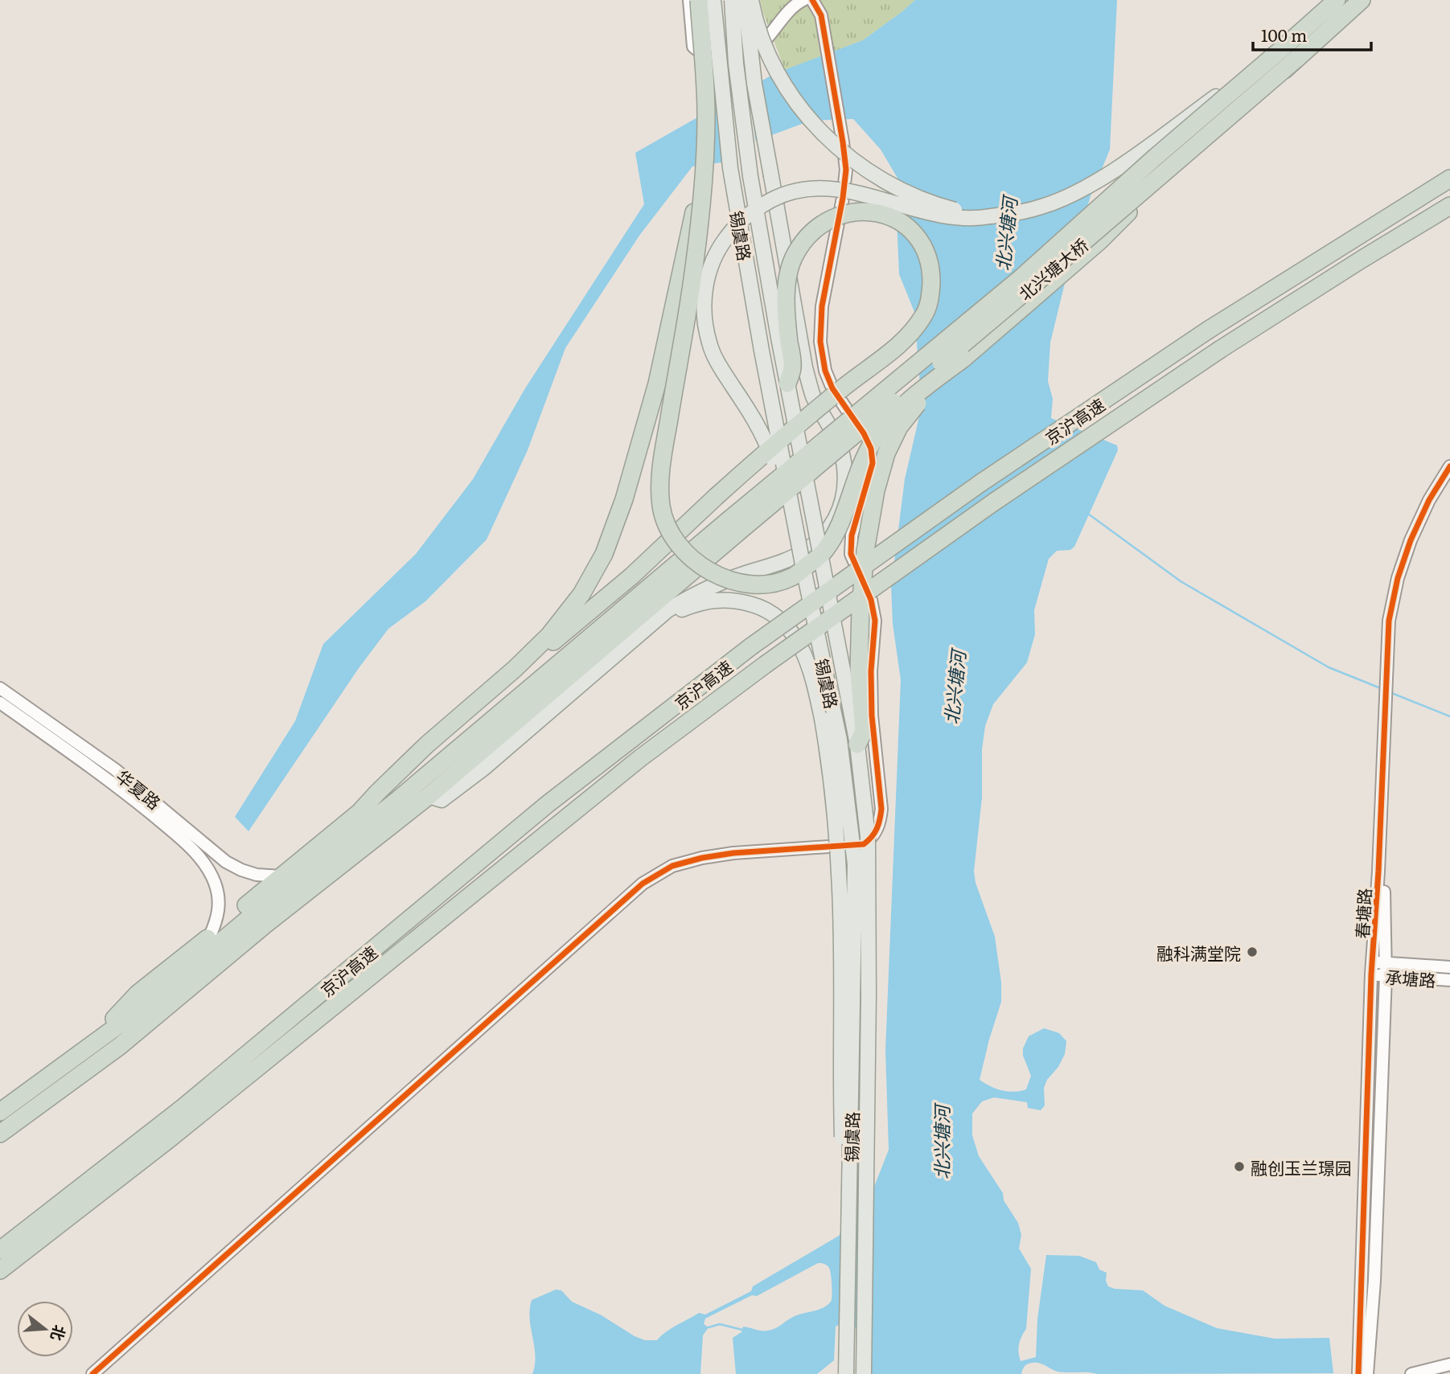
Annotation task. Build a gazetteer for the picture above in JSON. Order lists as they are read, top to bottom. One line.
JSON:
{"streets":{"highway":["北兴塘大桥","京沪高速"],"main road":["锡虞路"],"street":["华夏路","春塘路","承塘路"]},"crossings":[["春塘路","承塘路"]],"water":["北兴塘河"],"places":["融科满堂院","融创玉兰璟园"],"scale_bar":"100 m","north":"right"}
